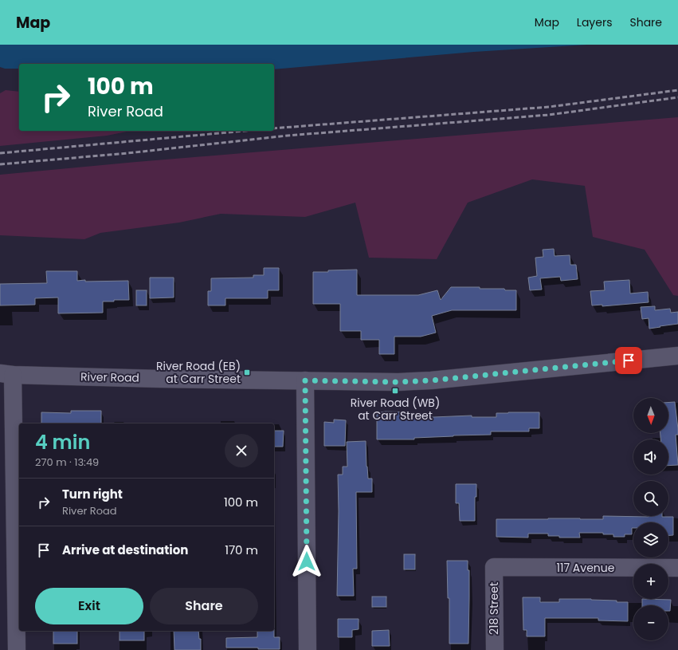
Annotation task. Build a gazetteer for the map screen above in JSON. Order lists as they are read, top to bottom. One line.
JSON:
{"streets":{"street":["River Road","117 Avenue","218 Street"]},"crossings":[["117 Avenue","218 Street"]],"places":{"transit":["River Road (EB) at Carr Street","River Road (WB) at Carr Street"]},"north":"bottom","page":{"header":"Map","nav":["Map","Layers","Share"],"turn":["100 m","River Road"],"map_buttons":["+","−"],"heading":["4 min","270 m · 13:49"],"list":[{"name":"Turn right","note":"River Road","value":"100 m"},{"name":"Arrive at destination","value":"170 m"}],"buttons":["Exit","Share"]}}
